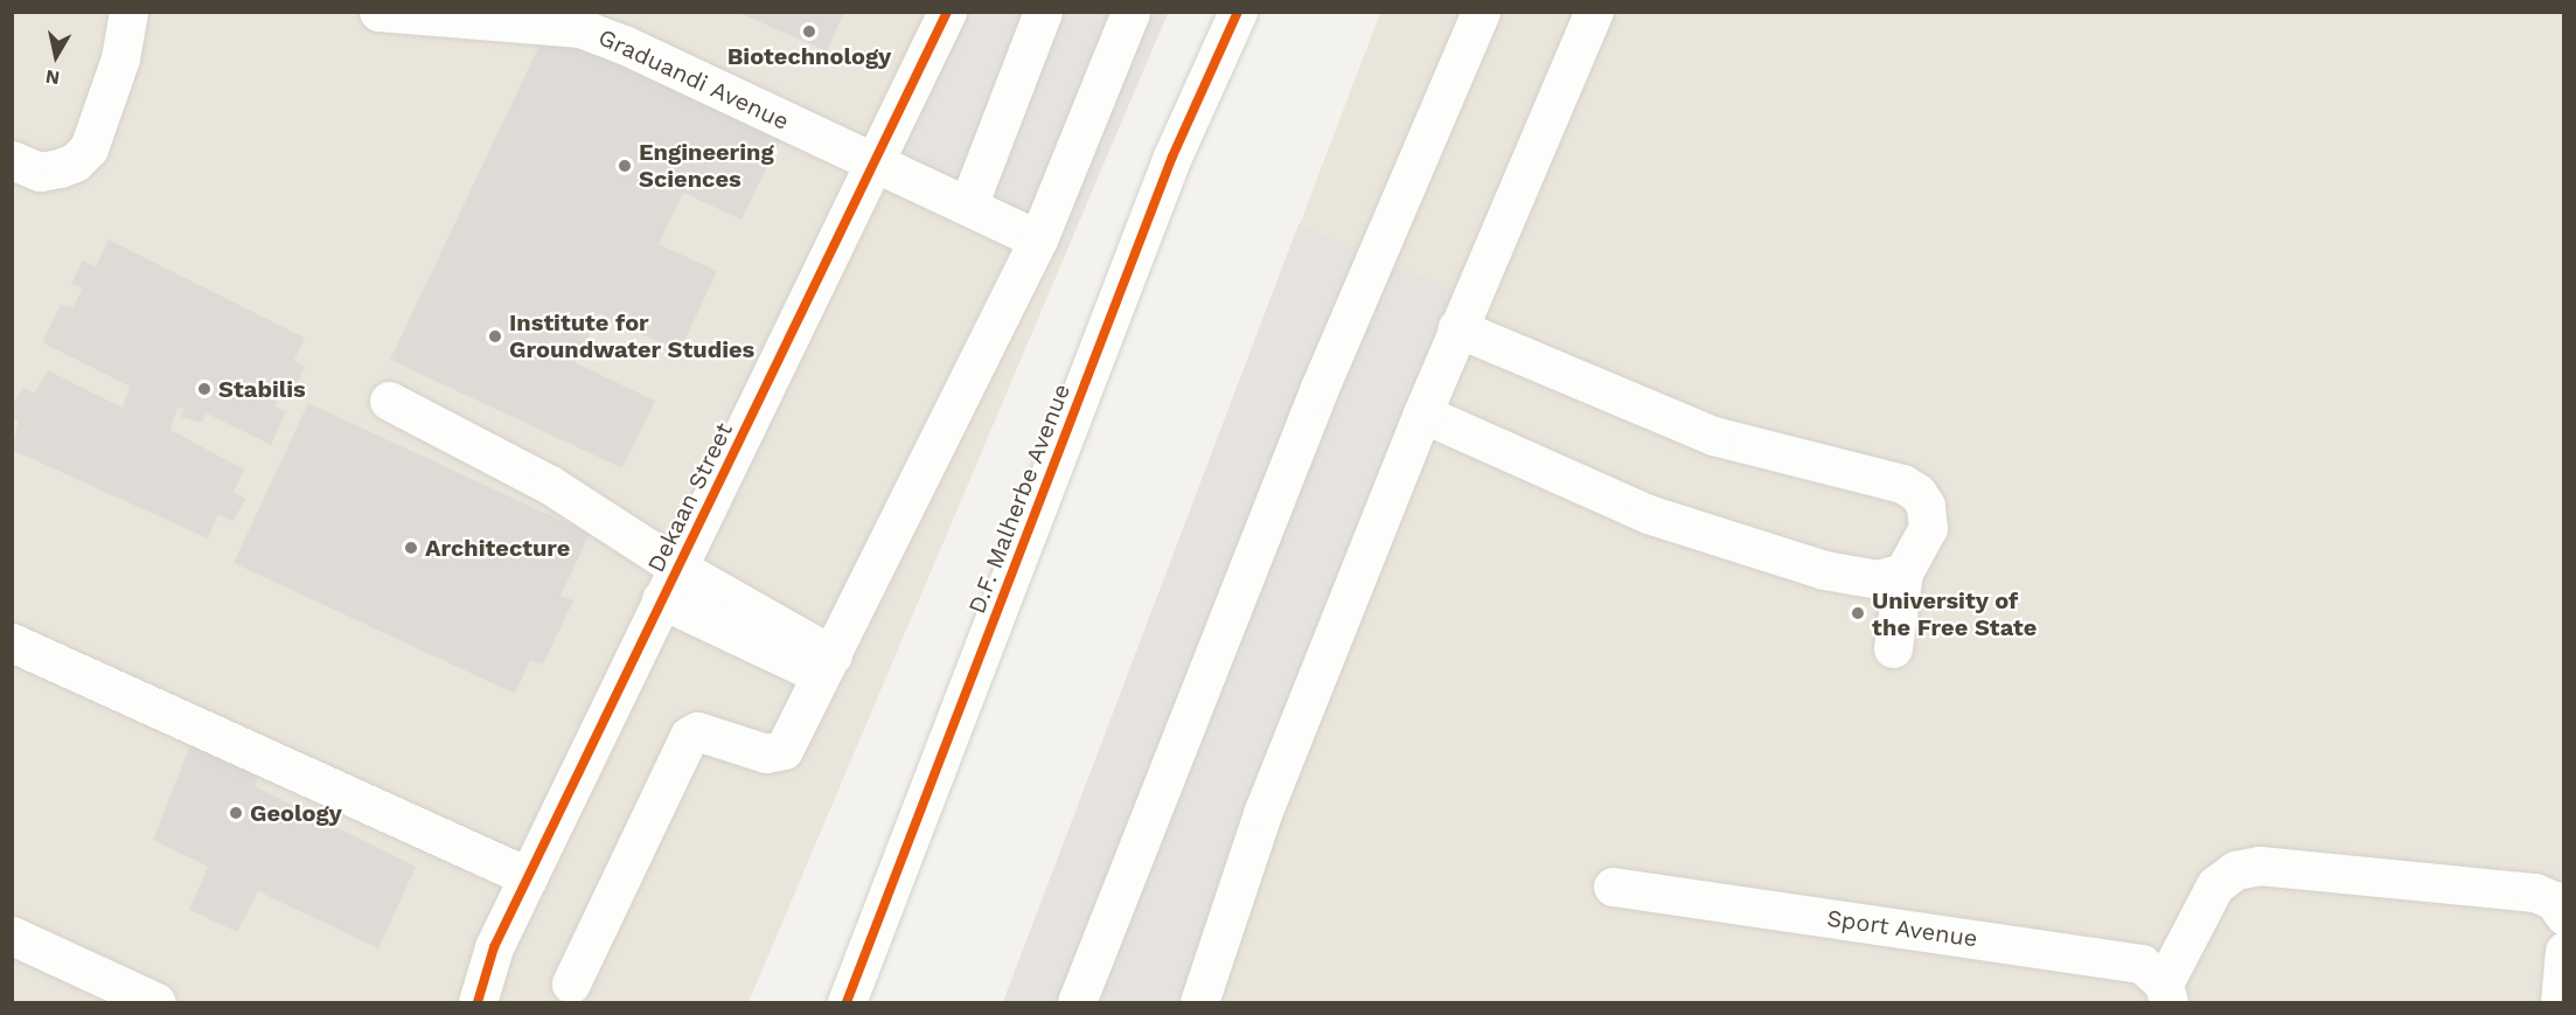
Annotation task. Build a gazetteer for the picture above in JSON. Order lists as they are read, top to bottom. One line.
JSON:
{"streets":{"street":["Graduandi Avenue","Dekaan Street","D.F. Malherbe Avenue","Sport Avenue"]},"crossings":[["Graduandi Avenue","Dekaan Street"]],"places":["Biotechnology","Engineering Sciences","Institute for Groundwater Studies","Stabilis","Architecture","University of the Free State","Geology"],"north":"bottom"}
